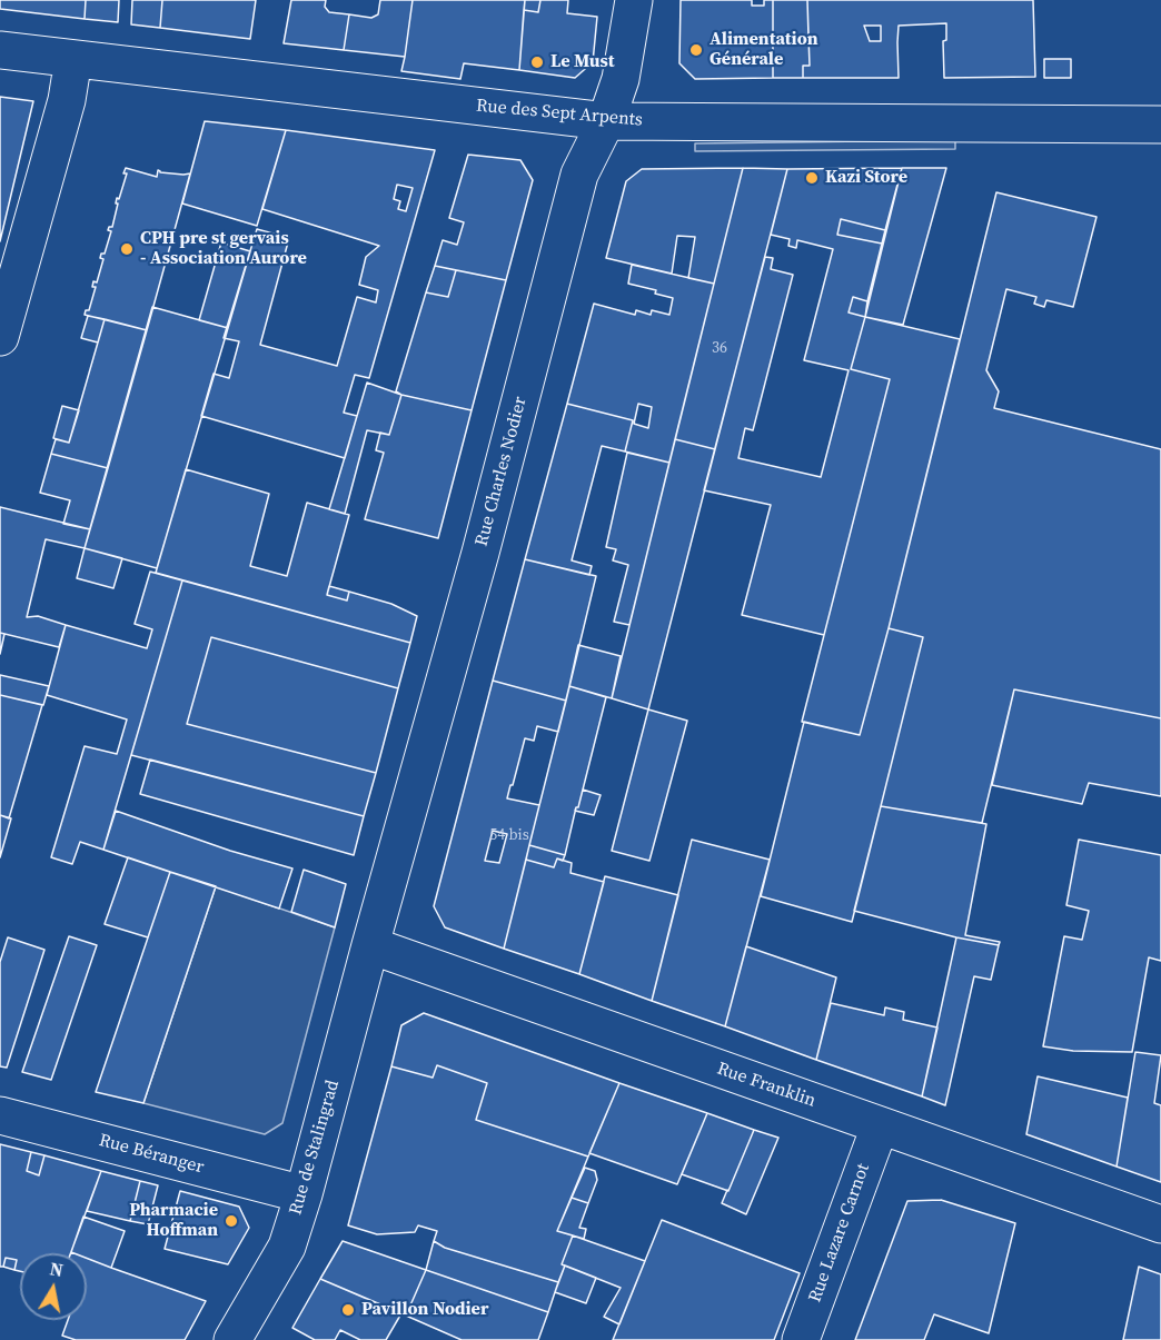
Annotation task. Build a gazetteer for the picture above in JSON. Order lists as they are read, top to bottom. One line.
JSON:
{"streets":{"street":["Rue des Sept Arpents","Rue Charles Nodier","Rue Franklin","Rue de Stalingrad","Rue Béranger","Rue Lazare Carnot"]},"crossings":[["Rue des Sept Arpents","Rue Charles Nodier"],["Rue Charles Nodier","Rue Franklin"],["Rue Charles Nodier","Rue de Stalingrad"],["Rue Franklin","Rue de Stalingrad"],["Rue Franklin","Rue Lazare Carnot"],["Rue de Stalingrad","Rue Béranger"]],"places":["Alimentation Générale","Le Must","Kazi Store","CPH pre st gervais - Association Aurore","Pharmacie Hoffman","Pavillon Nodier"],"house_numbers":["36","54 bis"],"north":"top"}
